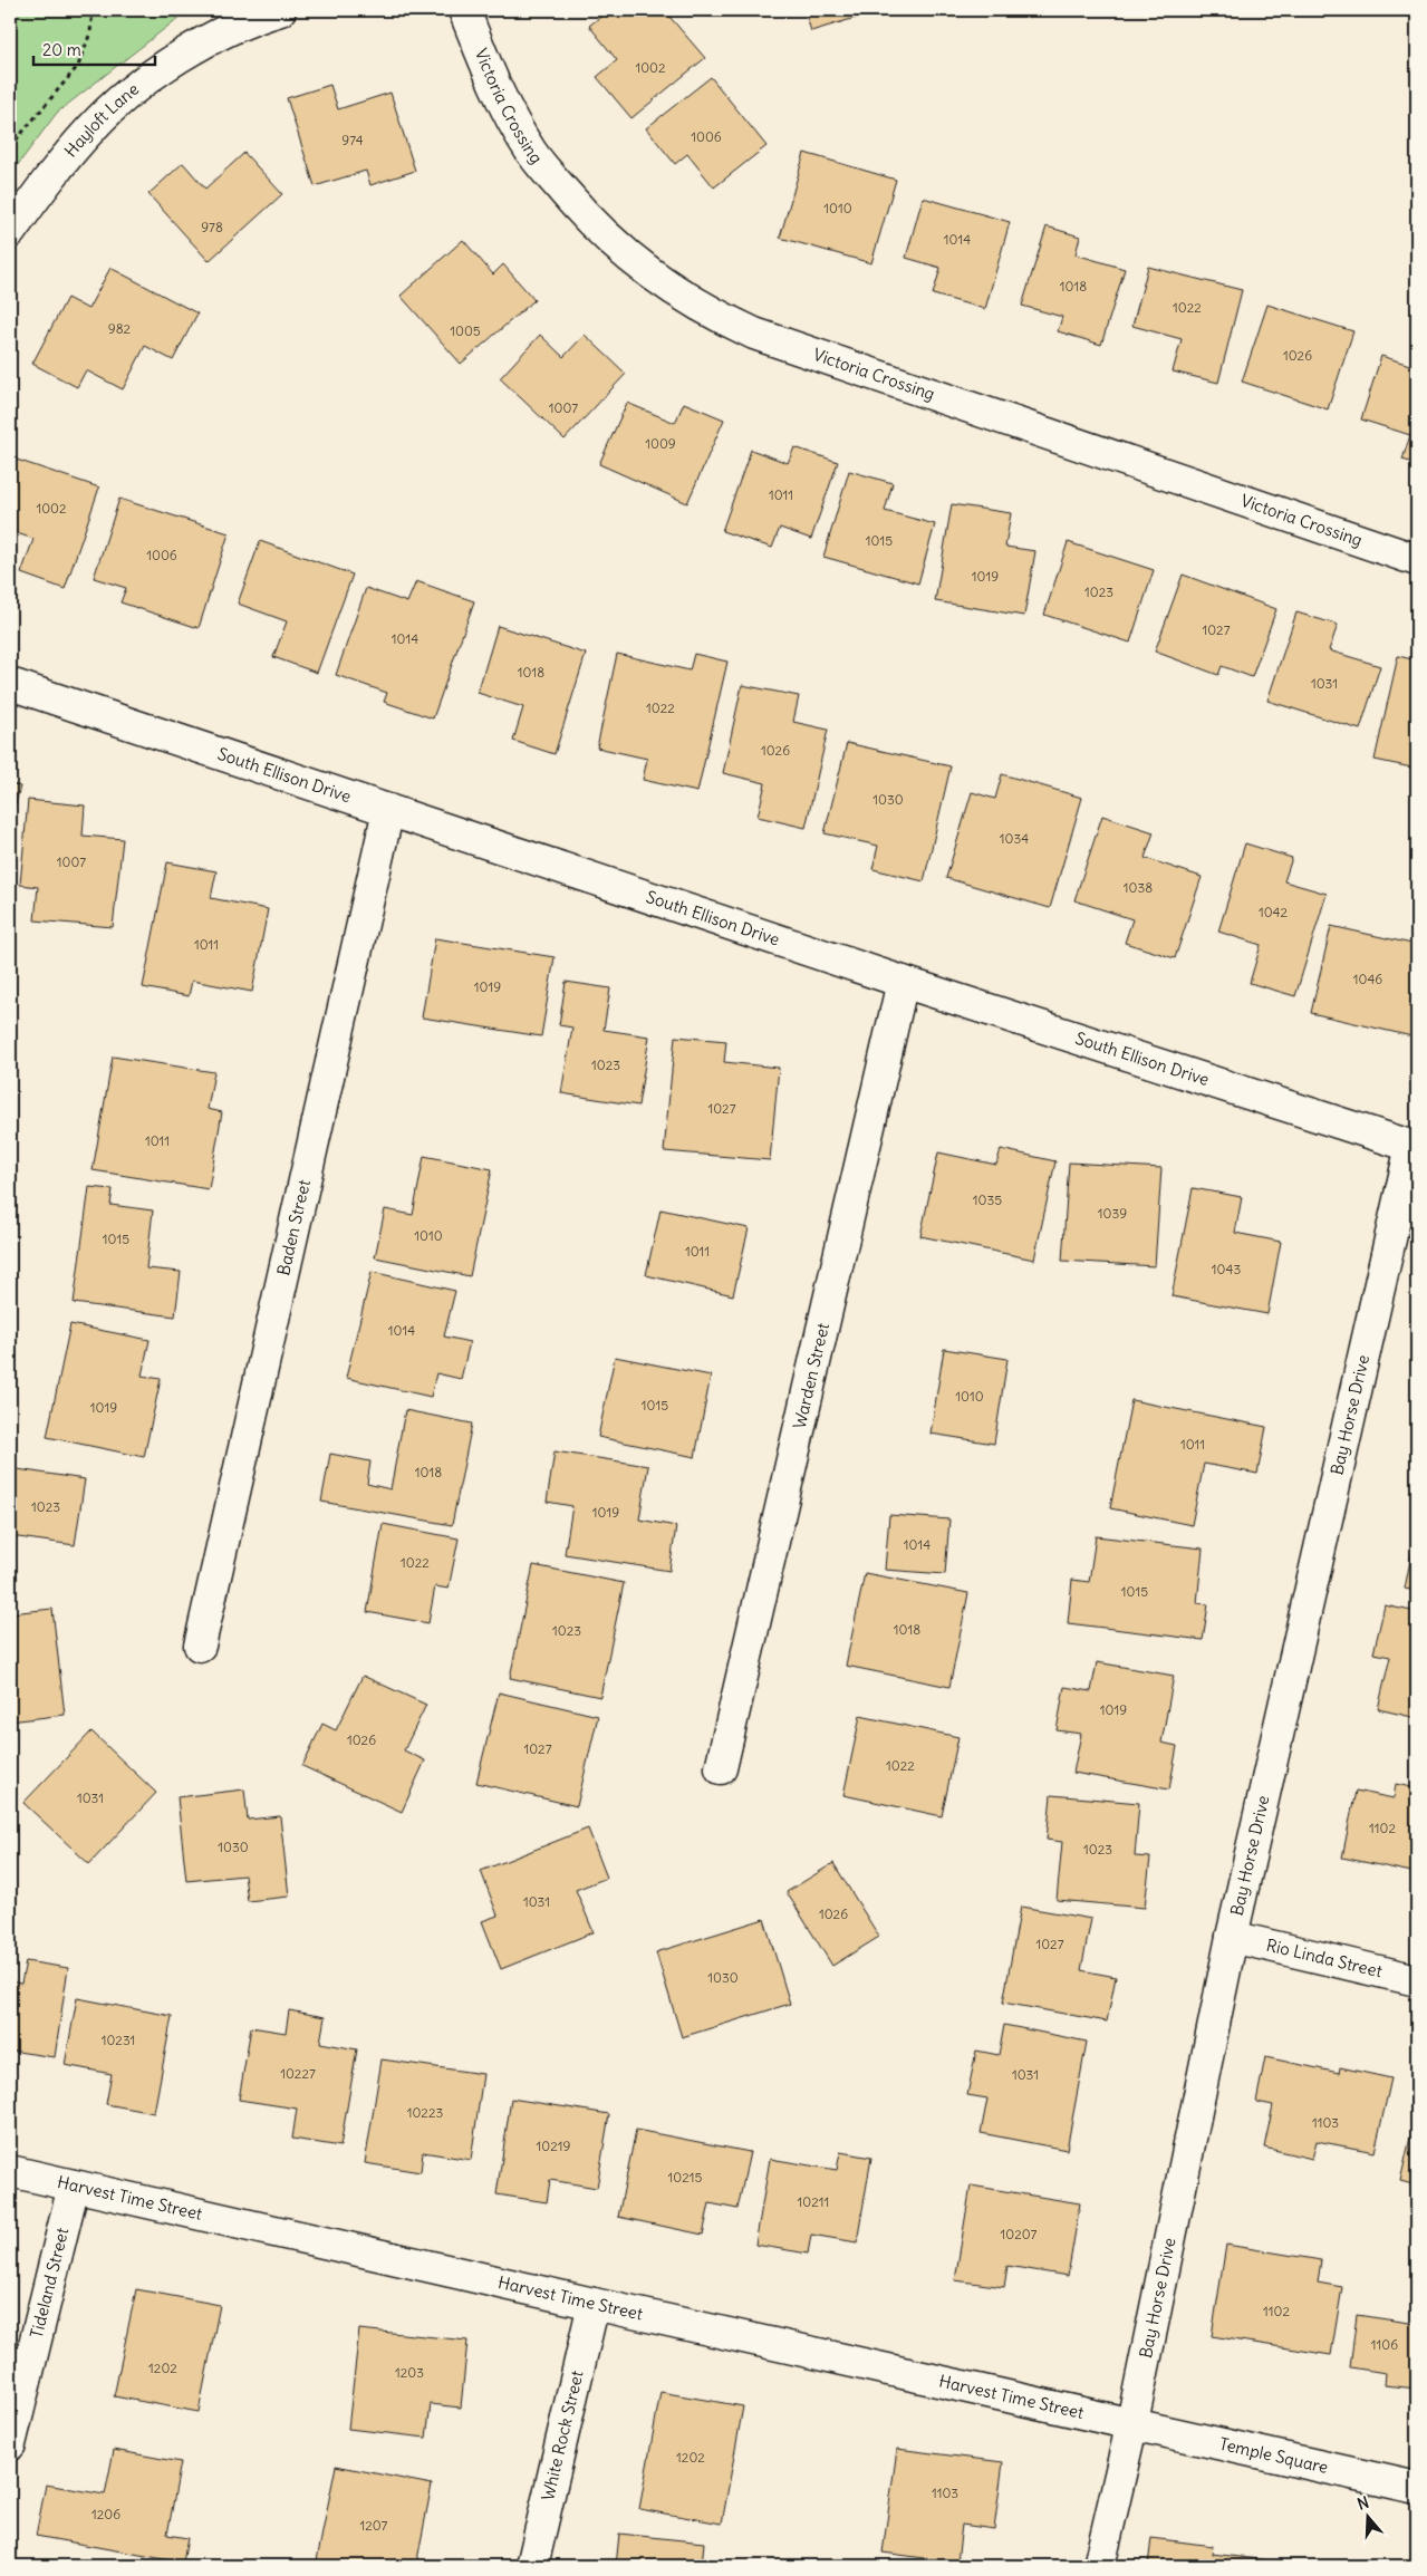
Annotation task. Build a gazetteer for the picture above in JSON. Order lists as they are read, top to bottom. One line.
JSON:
{"streets":{"street":["Victoria Crossing","Hayloft Lane","South Ellison Drive","Baden Street","Warden Street","Bay Horse Drive","Rio Linda Street","Harvest Time Street","Tideland Street","White Rock Street","Temple Square"]},"crossings":[["South Ellison Drive","Baden Street"],["South Ellison Drive","Warden Street"],["South Ellison Drive","Bay Horse Drive"],["Bay Horse Drive","Rio Linda Street"],["Bay Horse Drive","Harvest Time Street"],["Bay Horse Drive","Temple Square"],["Harvest Time Street","Tideland Street"],["Harvest Time Street","White Rock Street"],["Harvest Time Street","Temple Square"]],"house_numbers":["1002","1006","974","1010","978","1014","1018","1022","982","1005","1026","1007","1009","1011","1002","1015","1006","1019","1023","1027","1014","1018","1031","1022","1026","1030","1034","1007","1038","1042","1011","1046","1019","1023","1027","1011","1035","1039","1010","1015","1011","1043","1014","1010","1015","1019","1011","1018","1023","1019","1014","1022","1015","1018","1023","1019","1026","1027","1022","1031","1102","1030","1023","1031","1026","1027","1030","10231","10227","1031","10223","1103","10219","10215","10211","10207","1102","1106","1202","1203","1202","1103","1206","1207"],"scale_bar":"20 m","north":"top"}
